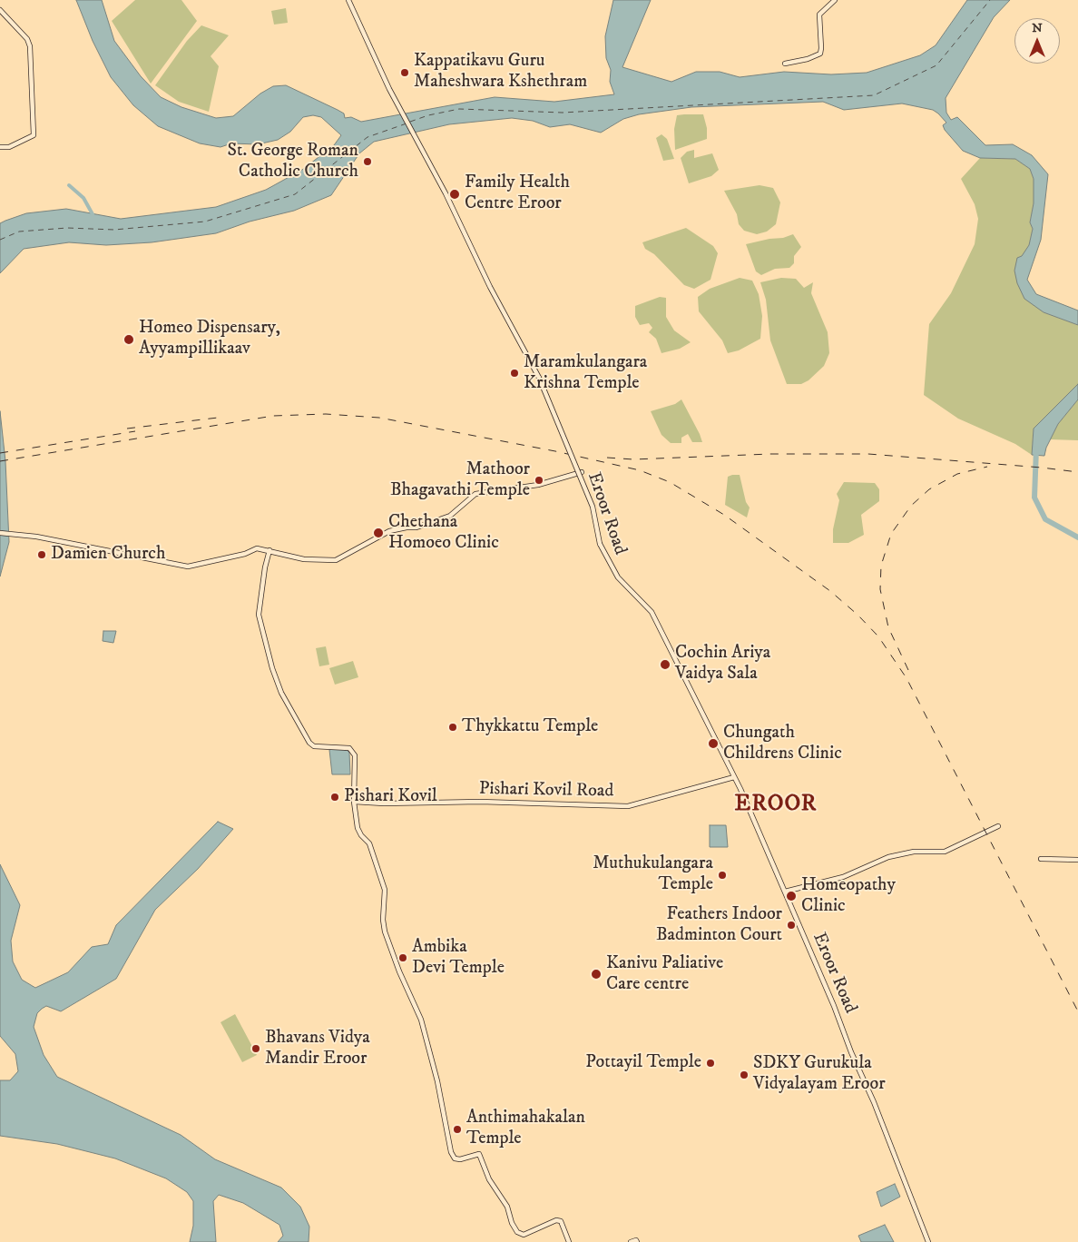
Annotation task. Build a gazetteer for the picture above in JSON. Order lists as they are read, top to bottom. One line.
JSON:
{"streets":{"main road":["Eroor Road","Pishari Kovil Road"]},"crossings":[["Eroor Road","Pishari Kovil Road"]],"districts":["EROOR"],"places":["Kappatikavu Guru Maheshwara Kshethram","St. George Roman Catholic Church","Family Health Centre Eroor","Homeo Dispensary, Ayyampillikaav","Maramkulangara Krishna Temple","Mathoor Bhagavathi Temple","Chethana Homoeo Clinic","Damien Church","Cochin Ariya Vaidya Sala","Thykkattu Temple","Chungath Childrens Clinic","Pishari Kovil","Muthukulangara Temple","Homeopathy Clinic","Feathers Indoor Badminton Court","Ambika Devi Temple","Kanivu Paliative Care centre","Bhavans Vidya Mandir Eroor","Pottayil Temple","SDKY Gurukula Vidyalayam Eroor","Anthimahakalan Temple"],"north":"top"}
